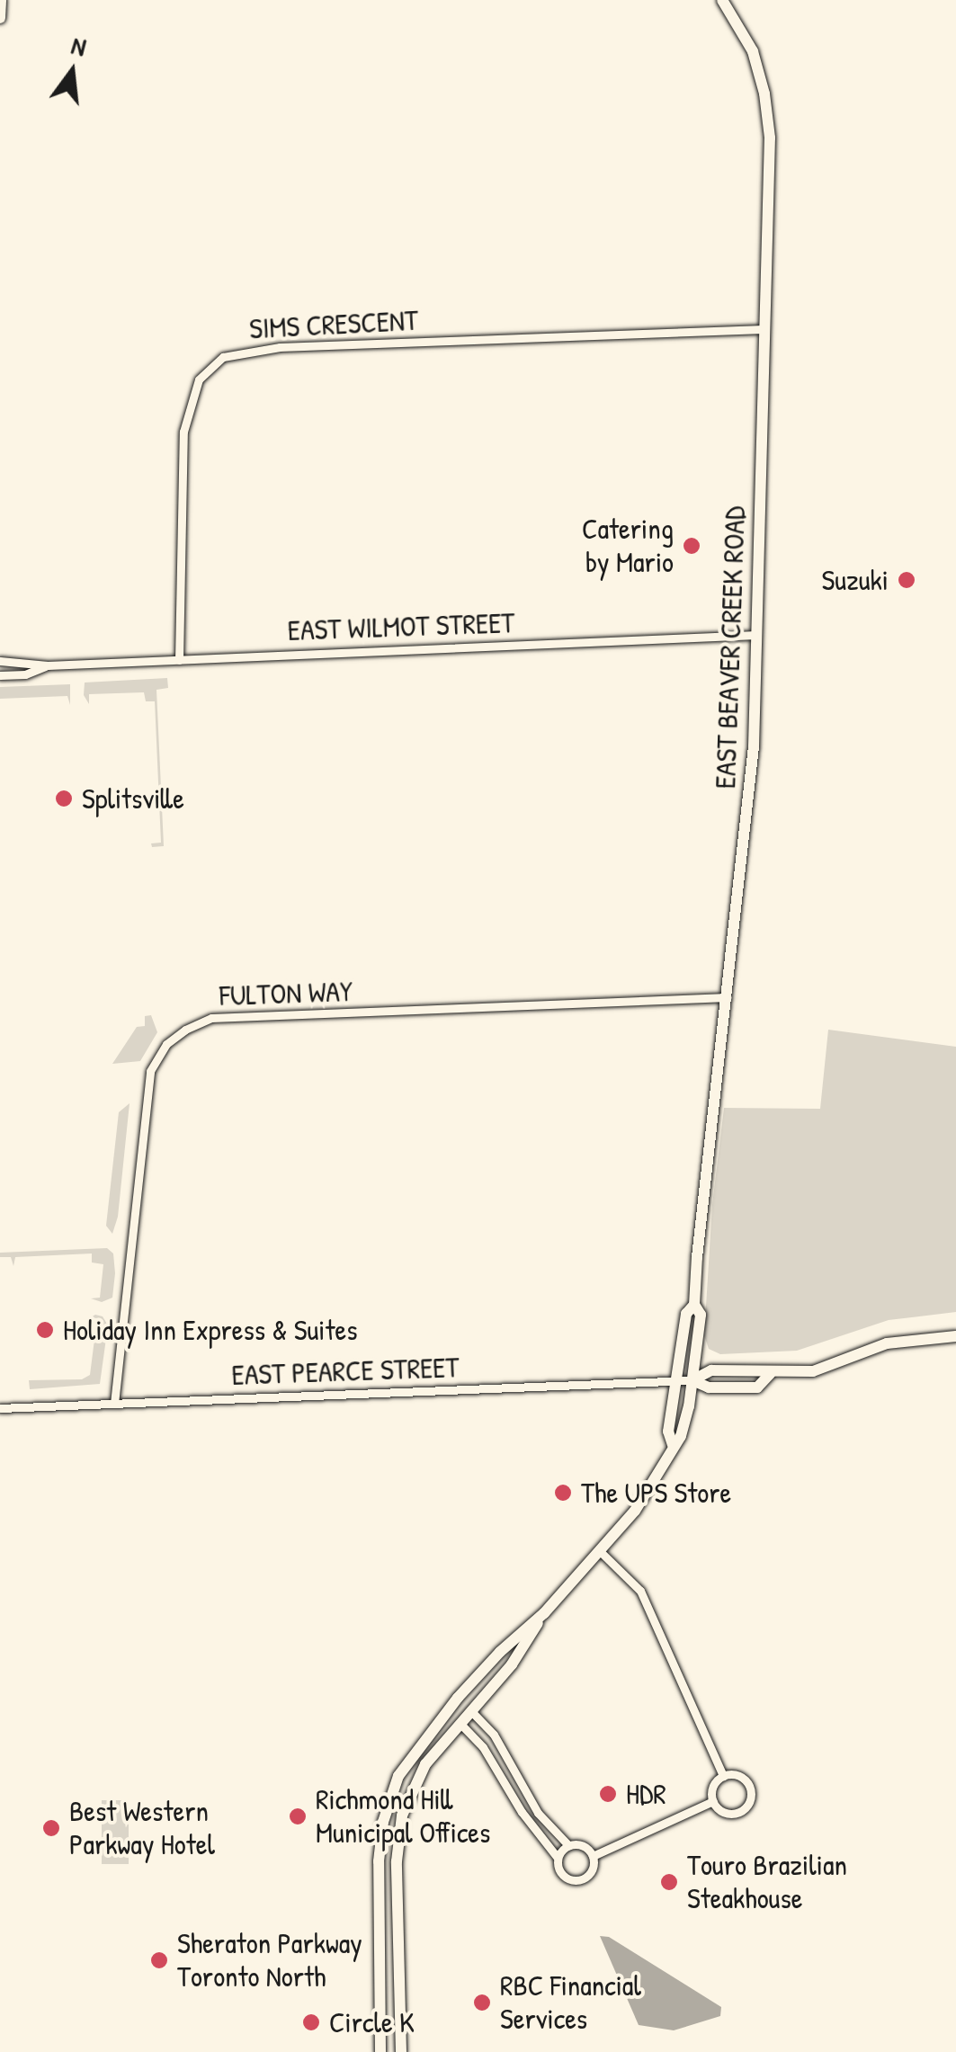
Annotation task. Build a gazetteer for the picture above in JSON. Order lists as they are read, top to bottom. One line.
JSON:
{"streets":{"street":["SIMS CRESCENT","EAST WILMOT STREET","EAST BEAVER CREEK ROAD","FULTON WAY","EAST PEARCE STREET"]},"crossings":[["SIMS CRESCENT","EAST WILMOT STREET"],["SIMS CRESCENT","EAST BEAVER CREEK ROAD"],["EAST WILMOT STREET","EAST BEAVER CREEK ROAD"],["EAST BEAVER CREEK ROAD","FULTON WAY"],["EAST BEAVER CREEK ROAD","EAST PEARCE STREET"],["FULTON WAY","EAST PEARCE STREET"]],"places":["Catering by Mario","Suzuki","Splitsville","Holiday Inn Express & Suites","The UPS Store","HDR","Richmond Hill Municipal Offices","Best Western Parkway Hotel","Touro Brazilian Steakhouse","Sheraton Parkway Toronto North","RBC Financial Services","Circle K"],"north":"top"}
